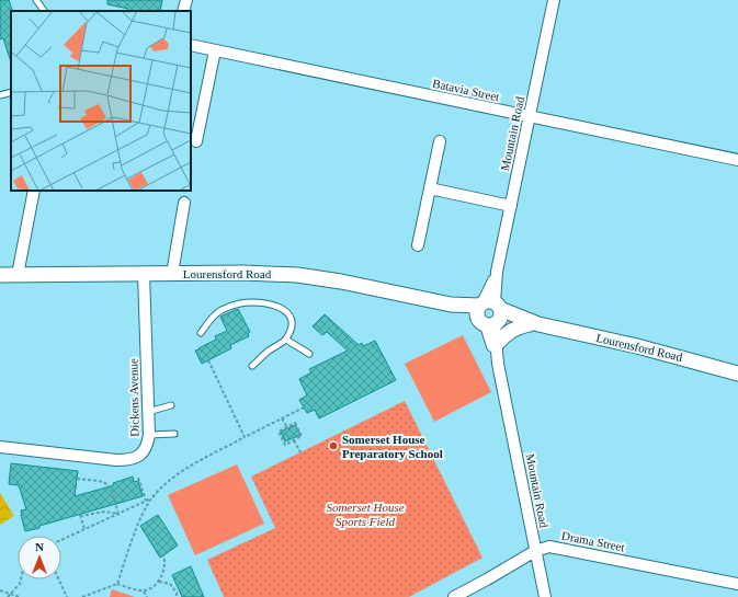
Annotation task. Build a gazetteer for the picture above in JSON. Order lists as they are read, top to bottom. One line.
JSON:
{"streets":{"street":["Batavia Street","Mountain Road","Lourensford Road","Dickens Avenue","Drama Street"]},"crossings":[["Batavia Street","Mountain Road"],["Mountain Road","Lourensford Road"],["Mountain Road","Drama Street"],["Lourensford Road","Dickens Avenue"]],"parks":["Somerset House Sports Field"],"places":["Somerset House Preparatory School"],"north":"top"}
